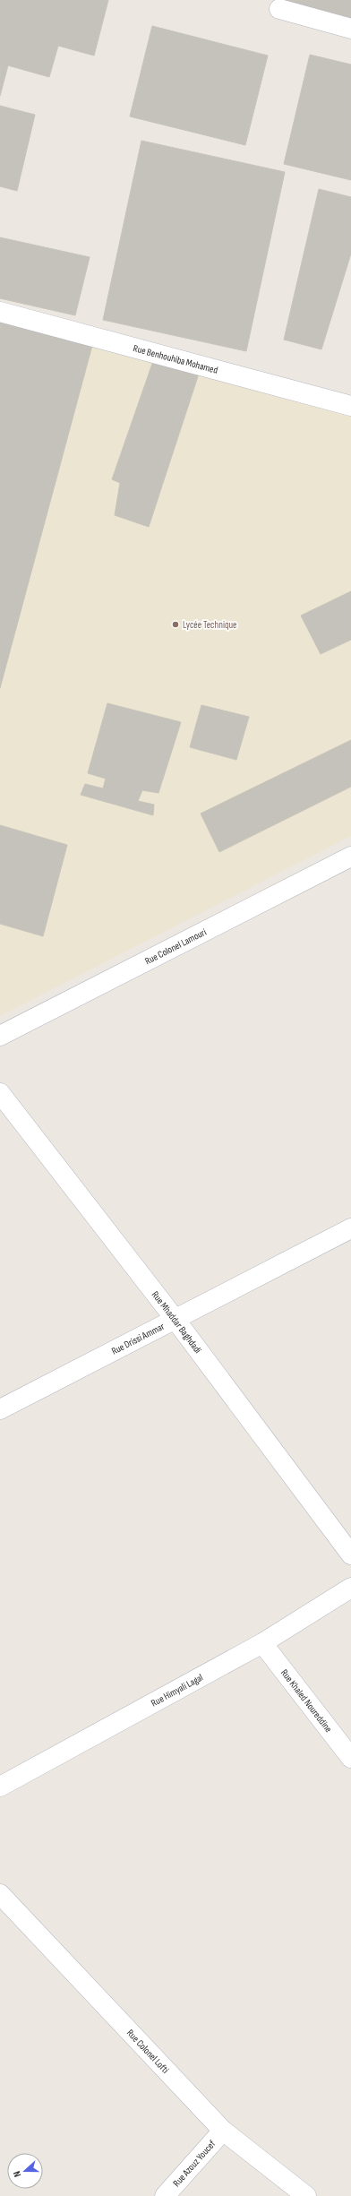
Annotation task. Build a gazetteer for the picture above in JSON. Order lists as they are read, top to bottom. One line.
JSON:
{"streets":{"street":["Rue Benhouhiba Mohamed","Rue Colonel Lamouri","Rue Mhaddar Baghdadi","Rue Drissi Ammar","Rue Himyali Lagal","Rue Khaled Noureddine","Rue Colonel Lofti","Rue Azouz Youcef"]},"crossings":[["Rue Mhaddar Baghdadi","Rue Drissi Ammar"],["Rue Himyali Lagal","Rue Khaled Noureddine"],["Rue Colonel Lofti","Rue Azouz Youcef"]],"places":["Lycée Technique"],"north":"left"}
